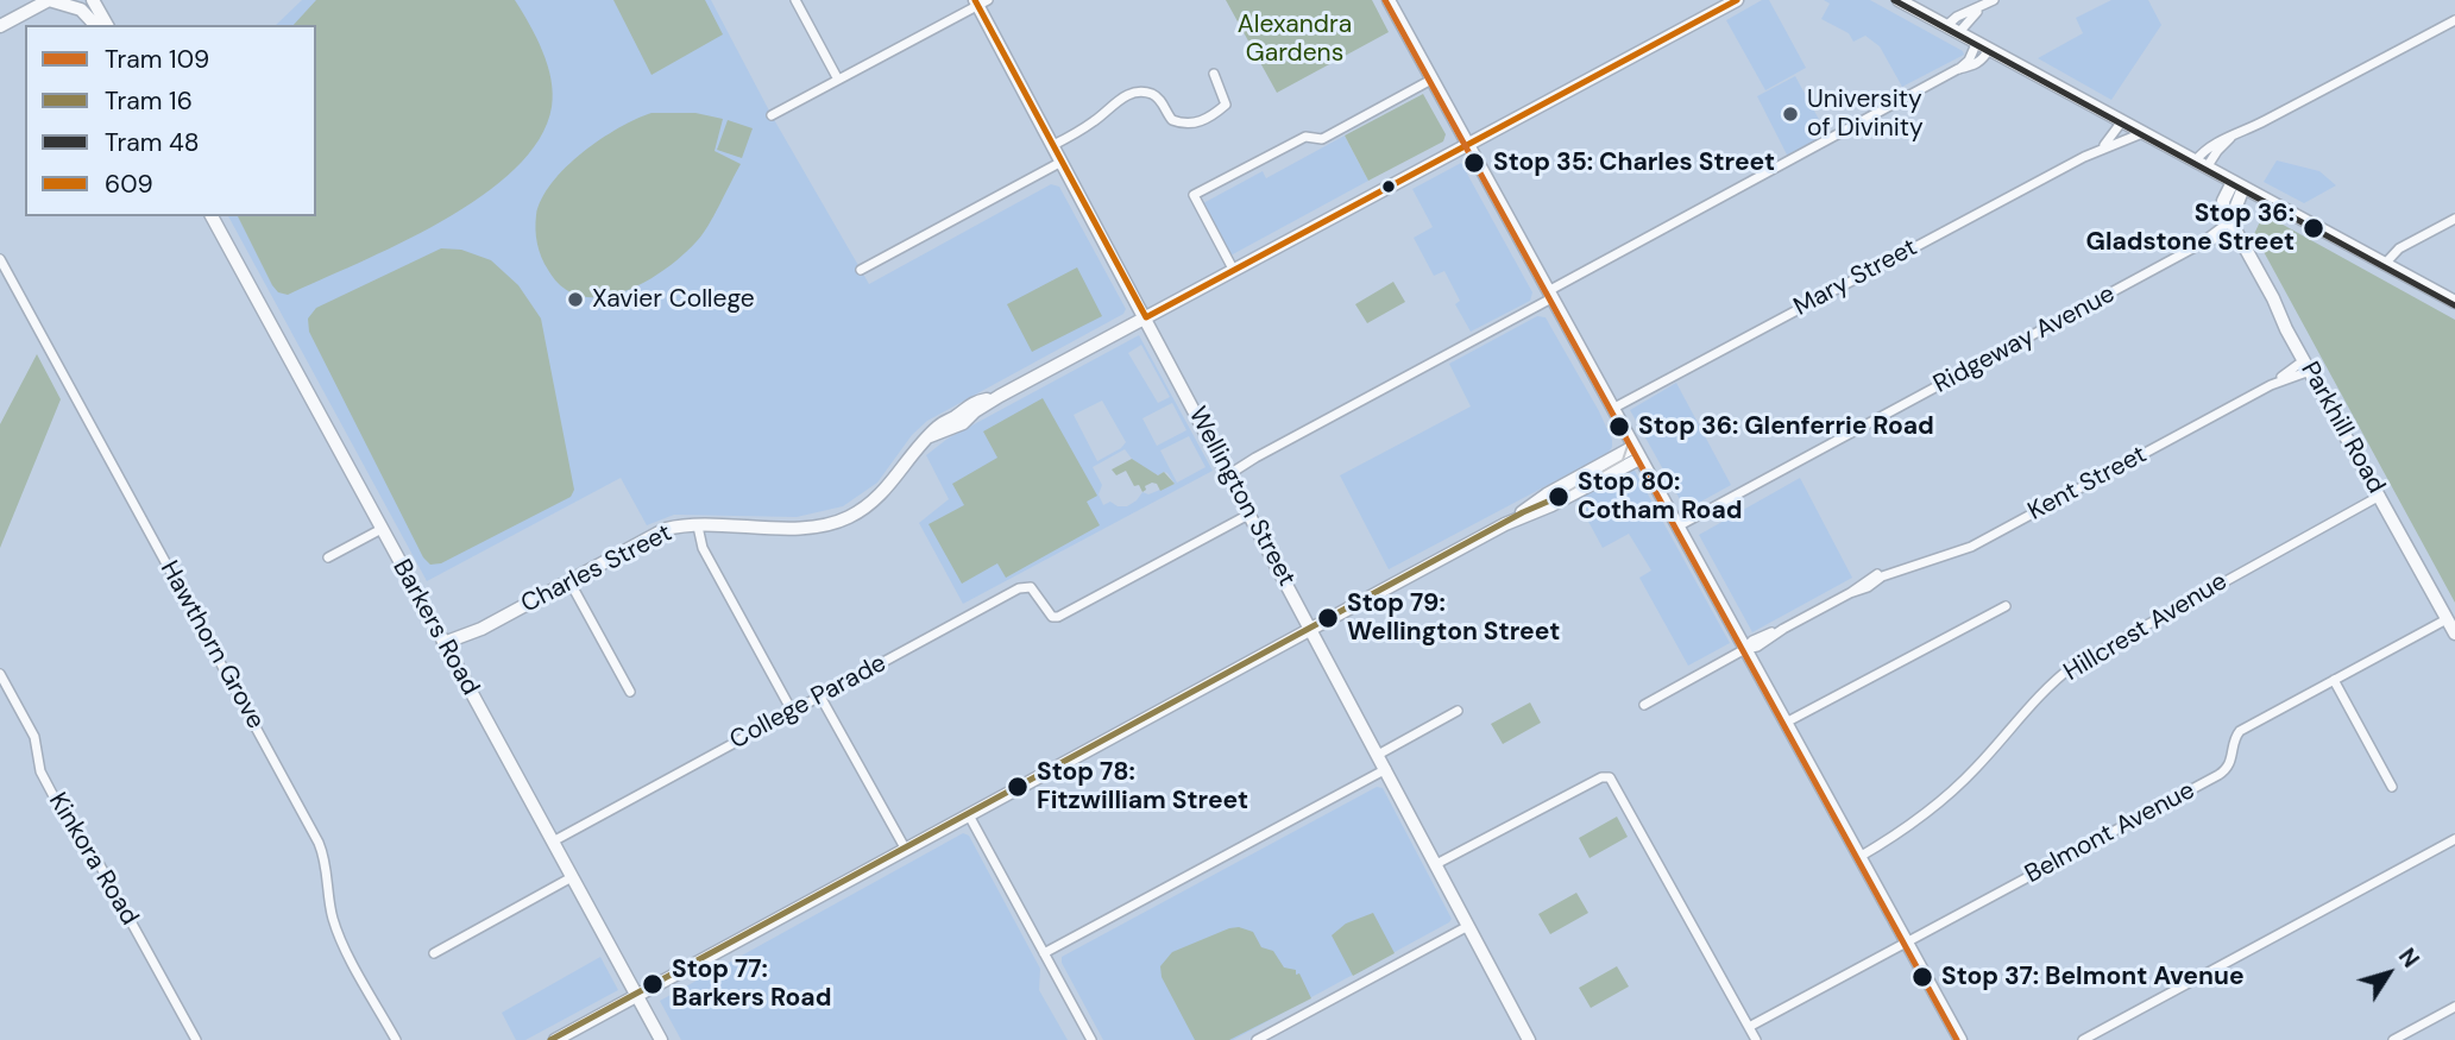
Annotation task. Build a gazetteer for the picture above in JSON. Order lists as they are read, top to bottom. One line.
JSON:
{"streets":{"main road":["Parkhill Road","Wellington Street","Charles Street","Barkers Road"],"street":["Mary Street","Ridgeway Avenue","Kent Street","Hillcrest Avenue","Hawthorn Grove","College Parade","Belmont Avenue","Kinkora Road"]},"crossings":[["Ridgeway Avenue","Parkhill Road"],["Parkhill Road","Kent Street"],["Parkhill Road","Hillcrest Avenue"],["Parkhill Road","Belmont Avenue"],["Wellington Street","Charles Street"],["Wellington Street","College Parade"],["Charles Street","Barkers Road"],["Barkers Road","College Parade"]],"parks":["Alexandra Gardens"],"places":["University of Divinity","Stop 35: Charles Street","Stop 36: Gladstone Street","Xavier College","Stop 36: Glenferrie Road","Stop 80: Cotham Road","Stop 79: Wellington Street","Stop 78: Fitzwilliam Street","Stop 37: Belmont Avenue","Stop 77: Barkers Road"],"lines":["tram line 109","tram line 48","transit line 609","tram line 16"],"legend":["Tram 109","Tram 16","Tram 48","609"],"north":"top right"}
